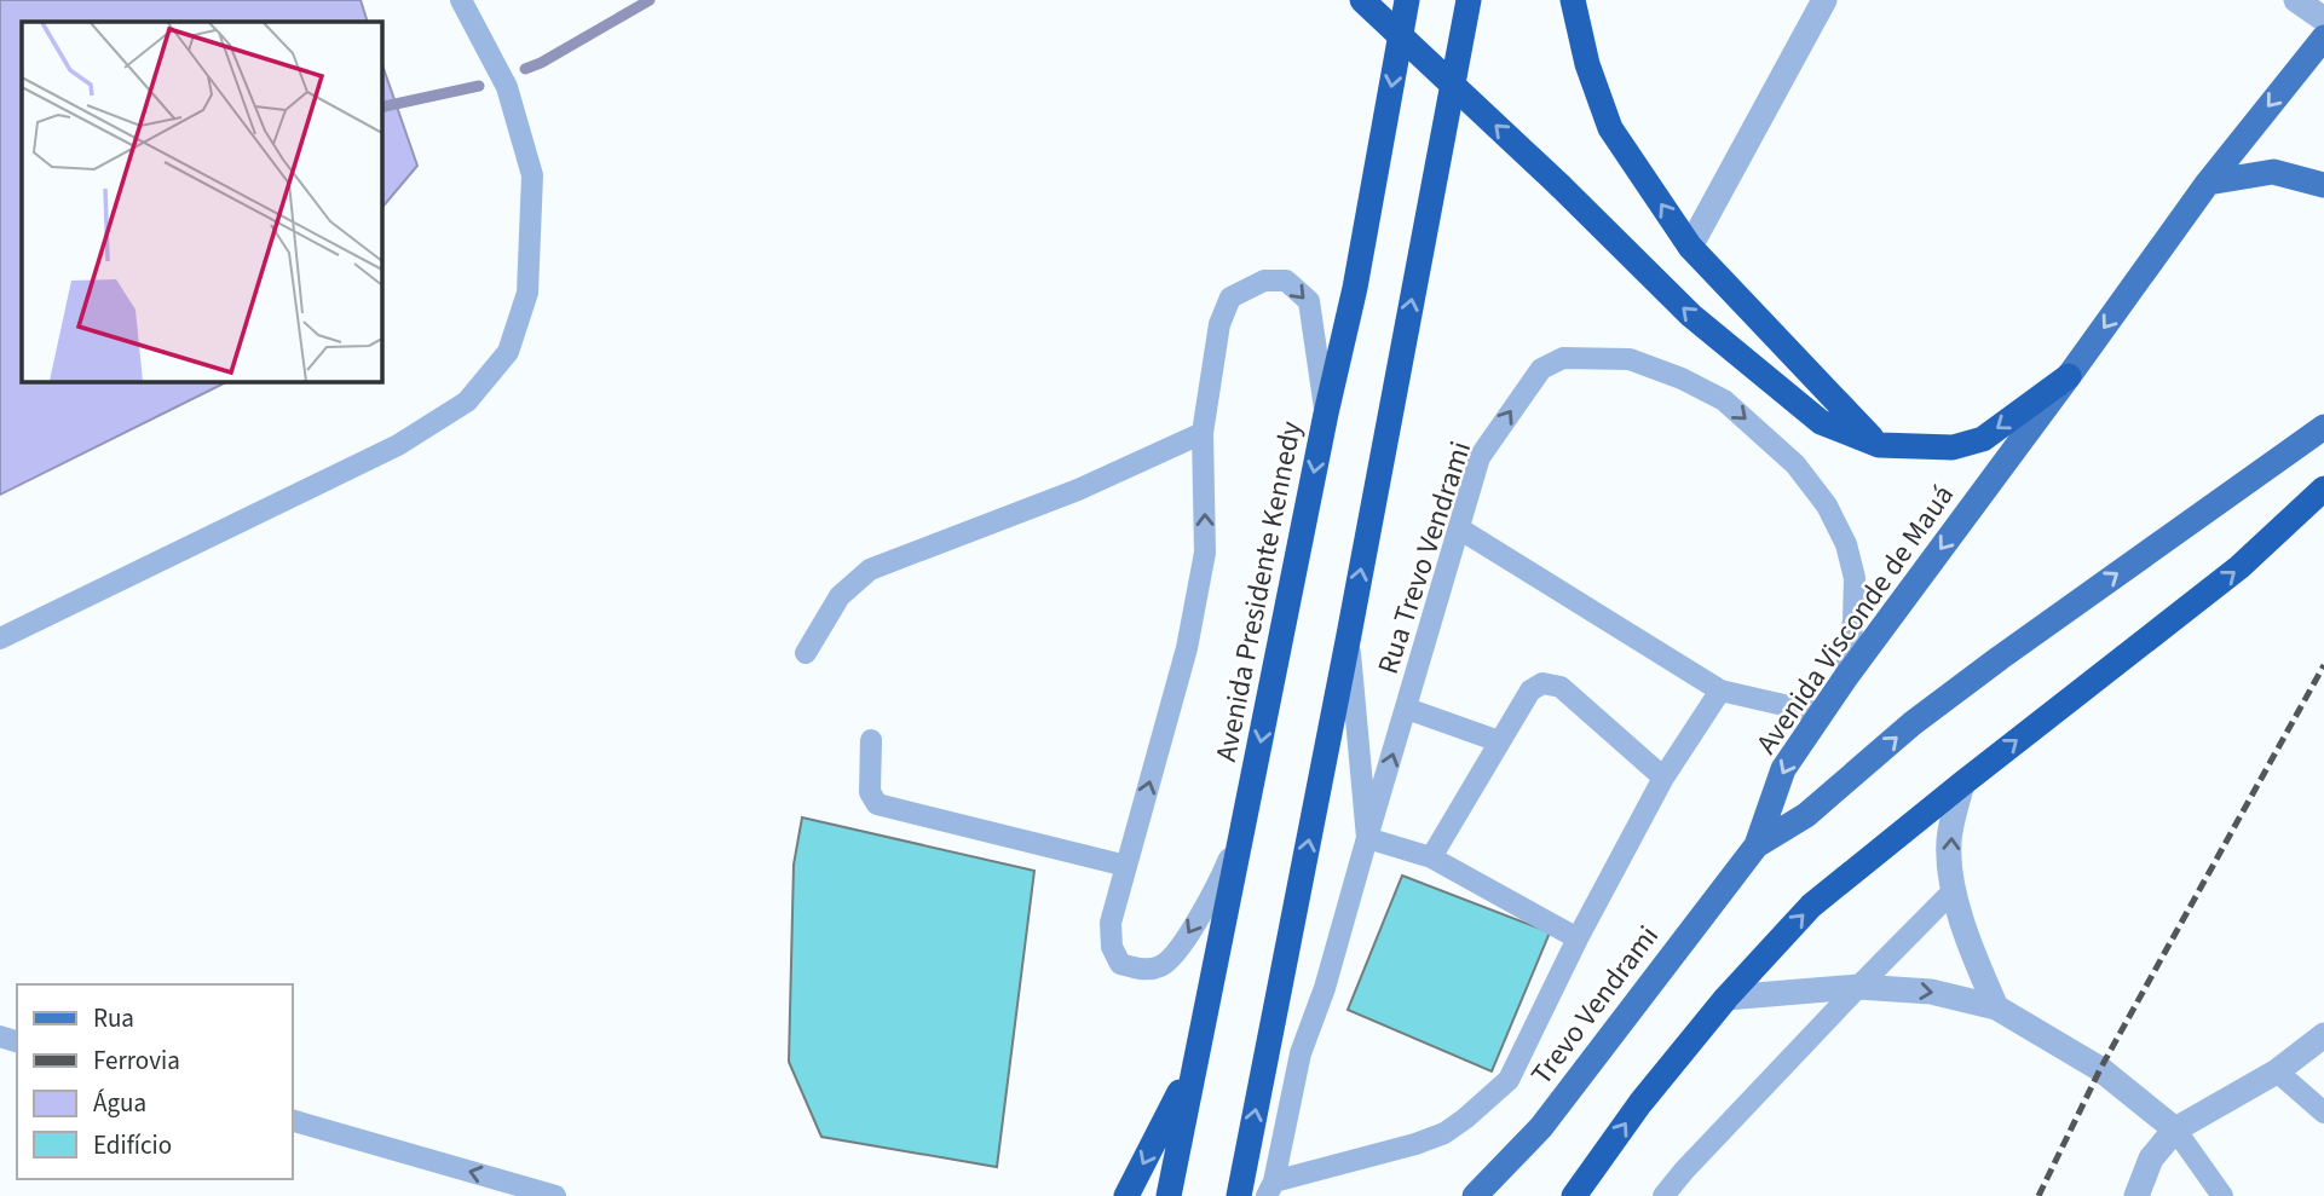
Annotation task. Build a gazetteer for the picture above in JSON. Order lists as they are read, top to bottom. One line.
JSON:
{"streets":{"highway":["Avenida Presidente Kennedy"],"main road":["Avenida Visconde de Mauá","Trevo Vendrami"],"lane":["Rua Trevo Vendrami"]},"crossings":[["Rua Trevo Vendrami","Avenida Visconde de Mauá"],["Avenida Visconde de Mauá","Trevo Vendrami"]],"legend":["Rua","Ferrovia","Água","Edifício"]}
